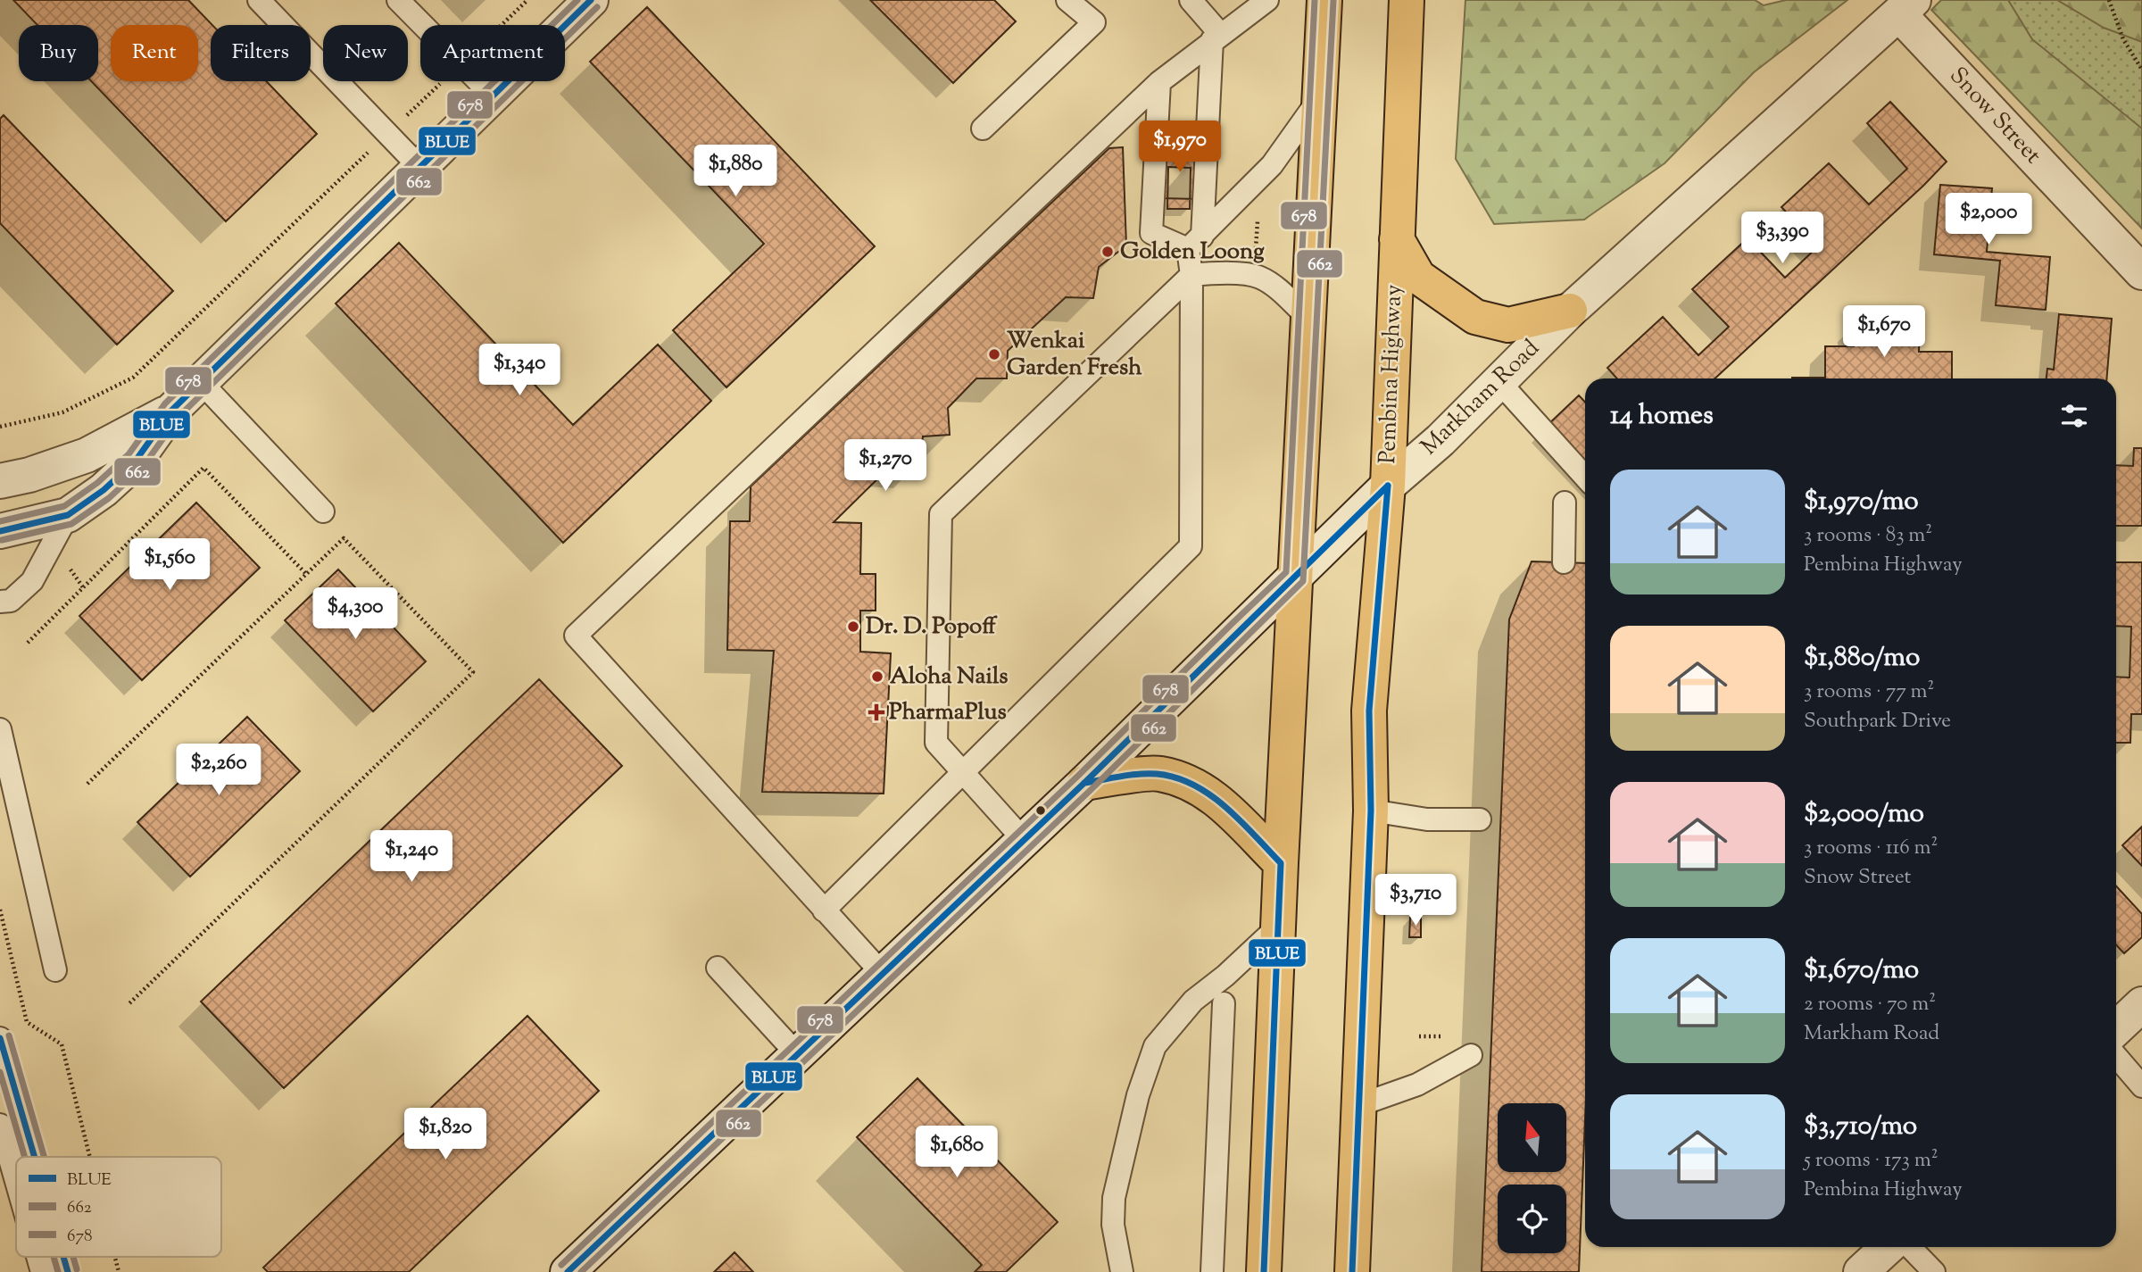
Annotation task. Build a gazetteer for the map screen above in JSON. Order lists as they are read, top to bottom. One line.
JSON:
{"streets":{"main road":["Pembina Highway"],"street":["Snow Street","Markham Road"]},"crossings":[["Snow Street","Markham Road"],["Pembina Highway","Markham Road"]],"places":{"other":["Golden Loong","Wenkai Garden Fresh","Dr. D. Popoff","Aloha Nails"],"health":["PharmaPlus"]},"lines":["transit line BLUE","transit line 678","transit line 662"],"legend":["BLUE","662","678"],"north":"top","page":{"chip":["Buy","Rent","Filters","New","Apartment"],"price":["$1,970","$1,880","$2,000","$3,390","$1,670","$1,340","$1,270","$1,560","$4,300","$2,260","$1,240","$3,710","$1,820","$1,680"],"heading":"14 homes","list":[{"name":"$1,970/mo","note":"3 rooms · 83 m² · Pembina Highway"},{"name":"$1,880/mo","note":"3 rooms · 77 m² · Southpark Drive"},{"name":"$2,000/mo","note":"3 rooms · 116 m² · Snow Street"},{"name":"$1,670/mo","note":"2 rooms · 70 m² · Markham Road"},{"name":"$3,710/mo","note":"5 rooms · 173 m² · Pembina Highway"}]}}
